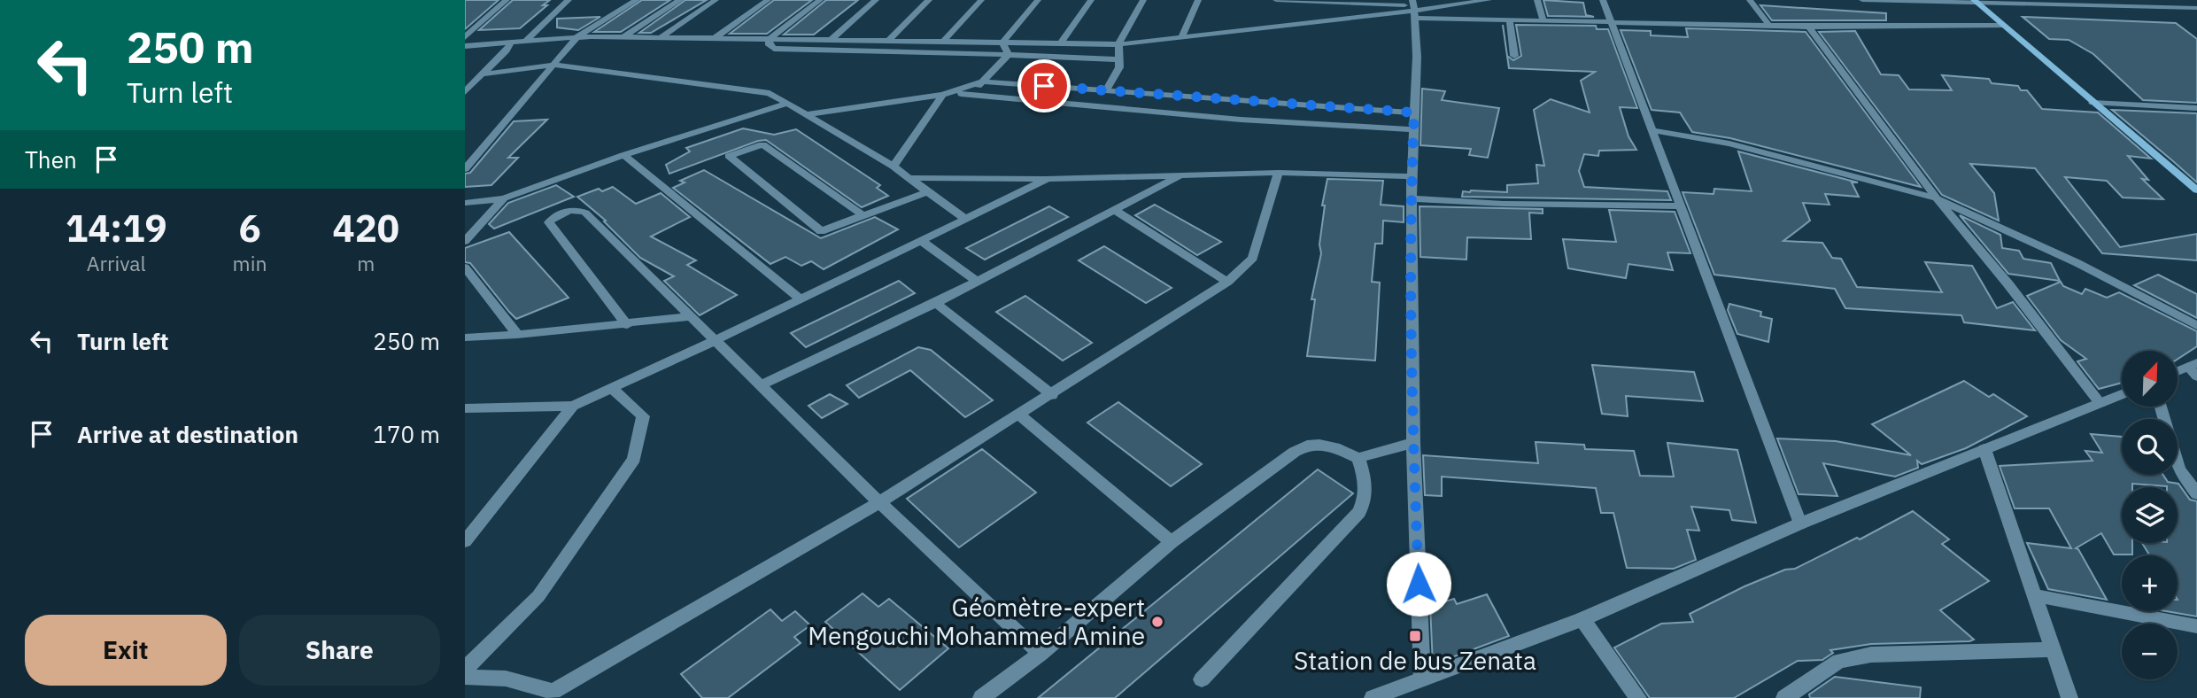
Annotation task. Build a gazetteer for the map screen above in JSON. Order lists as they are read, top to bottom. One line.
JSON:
{"places":{"other":["Géomètre-expert Mengouchi Mohammed Amine"],"transit":["Station de bus Zenata"]},"north":"top right","page":{"turn":["250 m","Turn left"],"then":"Then","eta":["14:19","Arrival","6","min","420","m"],"list":[{"name":"Turn left","value":"250 m"},{"name":"Arrive at destination","value":"170 m"}],"map_buttons":["+","−"],"buttons":["Exit","Share"]}}
